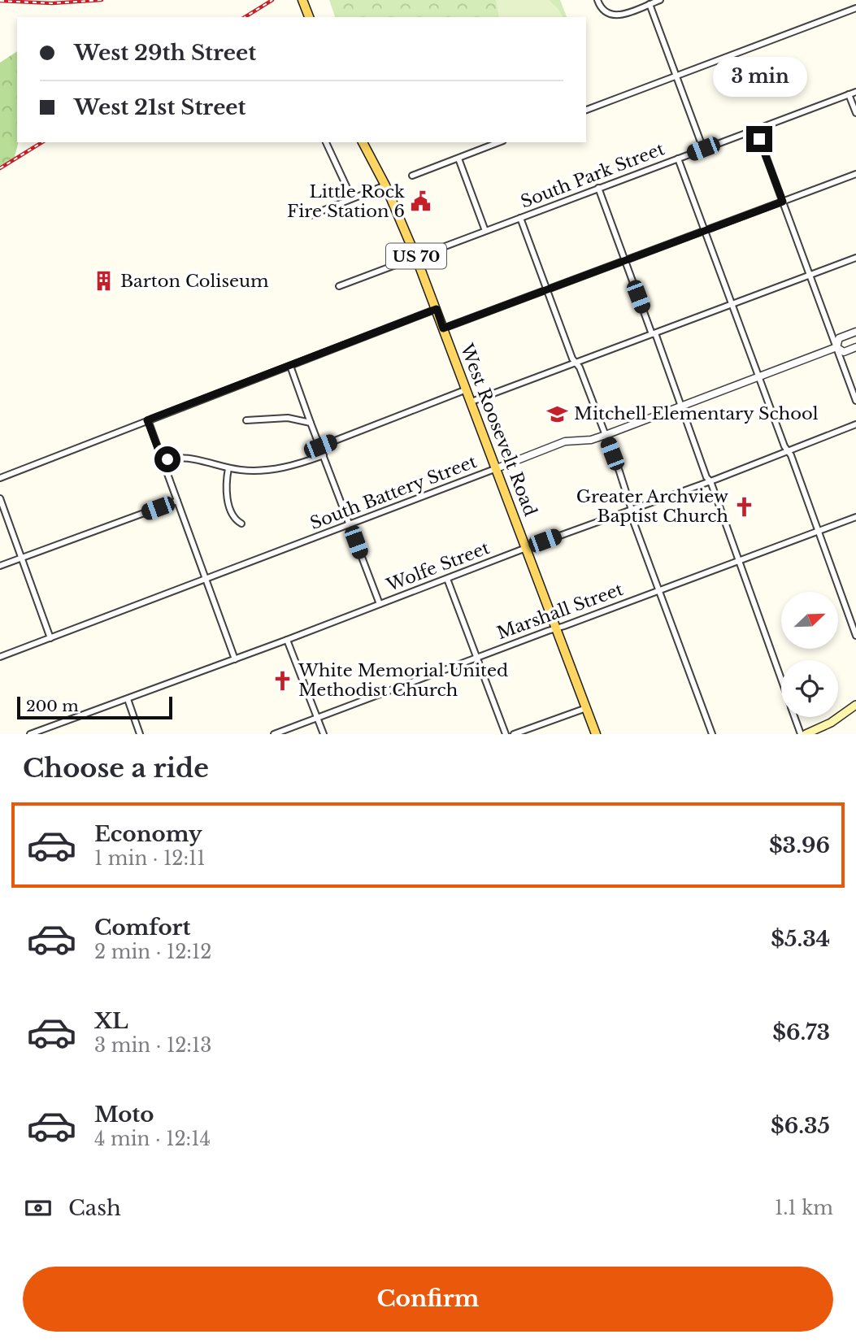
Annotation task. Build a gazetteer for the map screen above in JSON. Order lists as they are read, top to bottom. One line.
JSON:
{"streets":{"main road":["US 70","West Roosevelt Road"],"street":["South Park Street","South Battery Street","Wolfe Street","Marshall Street"]},"crossings":[["South Park Street","West Roosevelt Road"],["West Roosevelt Road","South Battery Street"],["West Roosevelt Road","Wolfe Street"],["West Roosevelt Road","Marshall Street"]],"places":{"public building":["Little Rock Fire Station 6"],"building":["Barton Coliseum"],"school or university":["Mitchell Elementary School"],"church":["Greater Archview Baptist Church","White Memorial United Methodist Church"]},"scale_bar":"200 m","north":"top right","page":{"banner":["West 29th Street","West 21st Street"],"bubble":"3 min","scale":"200 m","heading":"Choose a ride","list":[{"name":"Economy","note":"1 min · 12:11","value":"$3.96"},{"name":"Comfort","note":"2 min · 12:12","value":"$5.34"},{"name":"XL","note":"3 min · 12:13","value":"$6.73"},{"name":"Moto","note":"4 min · 12:14","value":"$6.35"}],"pay":["Cash","1.1 km"],"buttons":"Confirm"}}
